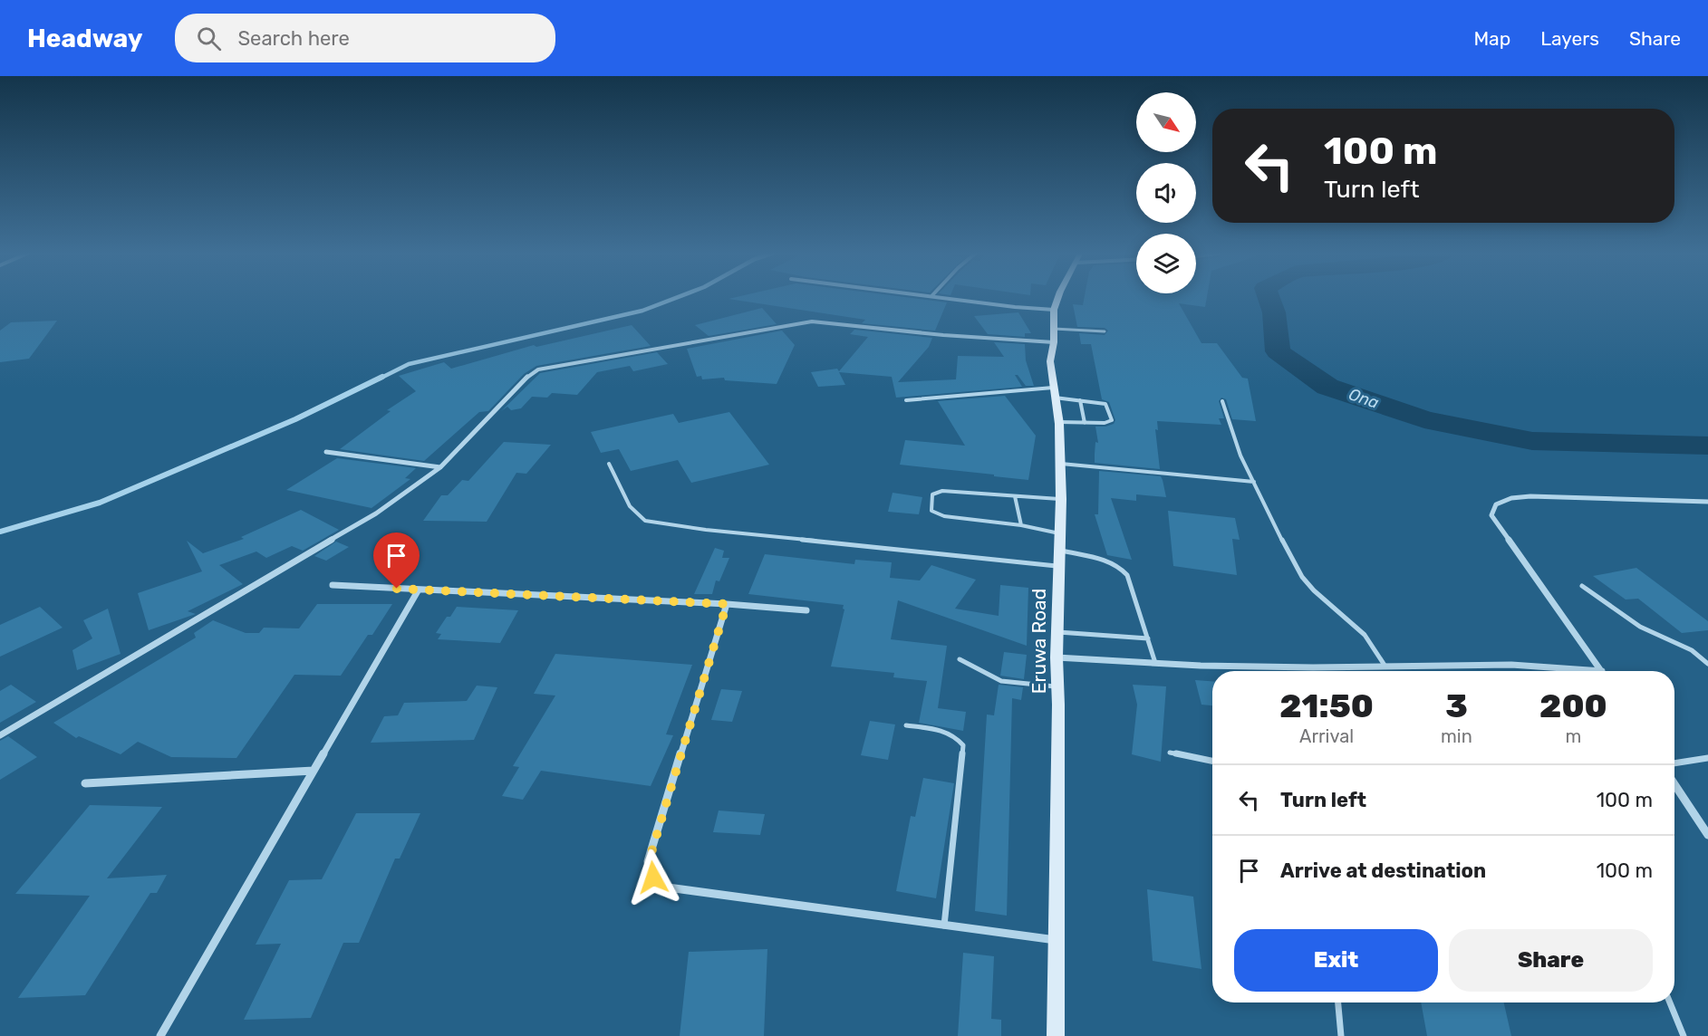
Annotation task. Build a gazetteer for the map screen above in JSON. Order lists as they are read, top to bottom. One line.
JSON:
{"streets":{"main road":["Eruwa Road"]},"water":["Ona"],"north":"bottom right","page":{"header":"Headway","search":"Search here","nav":["Map","Layers","Share"],"turn":["100 m","Turn left"],"eta":["21:50","Arrival","3","min","200","m"],"list":[{"name":"Turn left","value":"100 m"},{"name":"Arrive at destination","value":"100 m"}],"buttons":["Exit","Share"]}}
